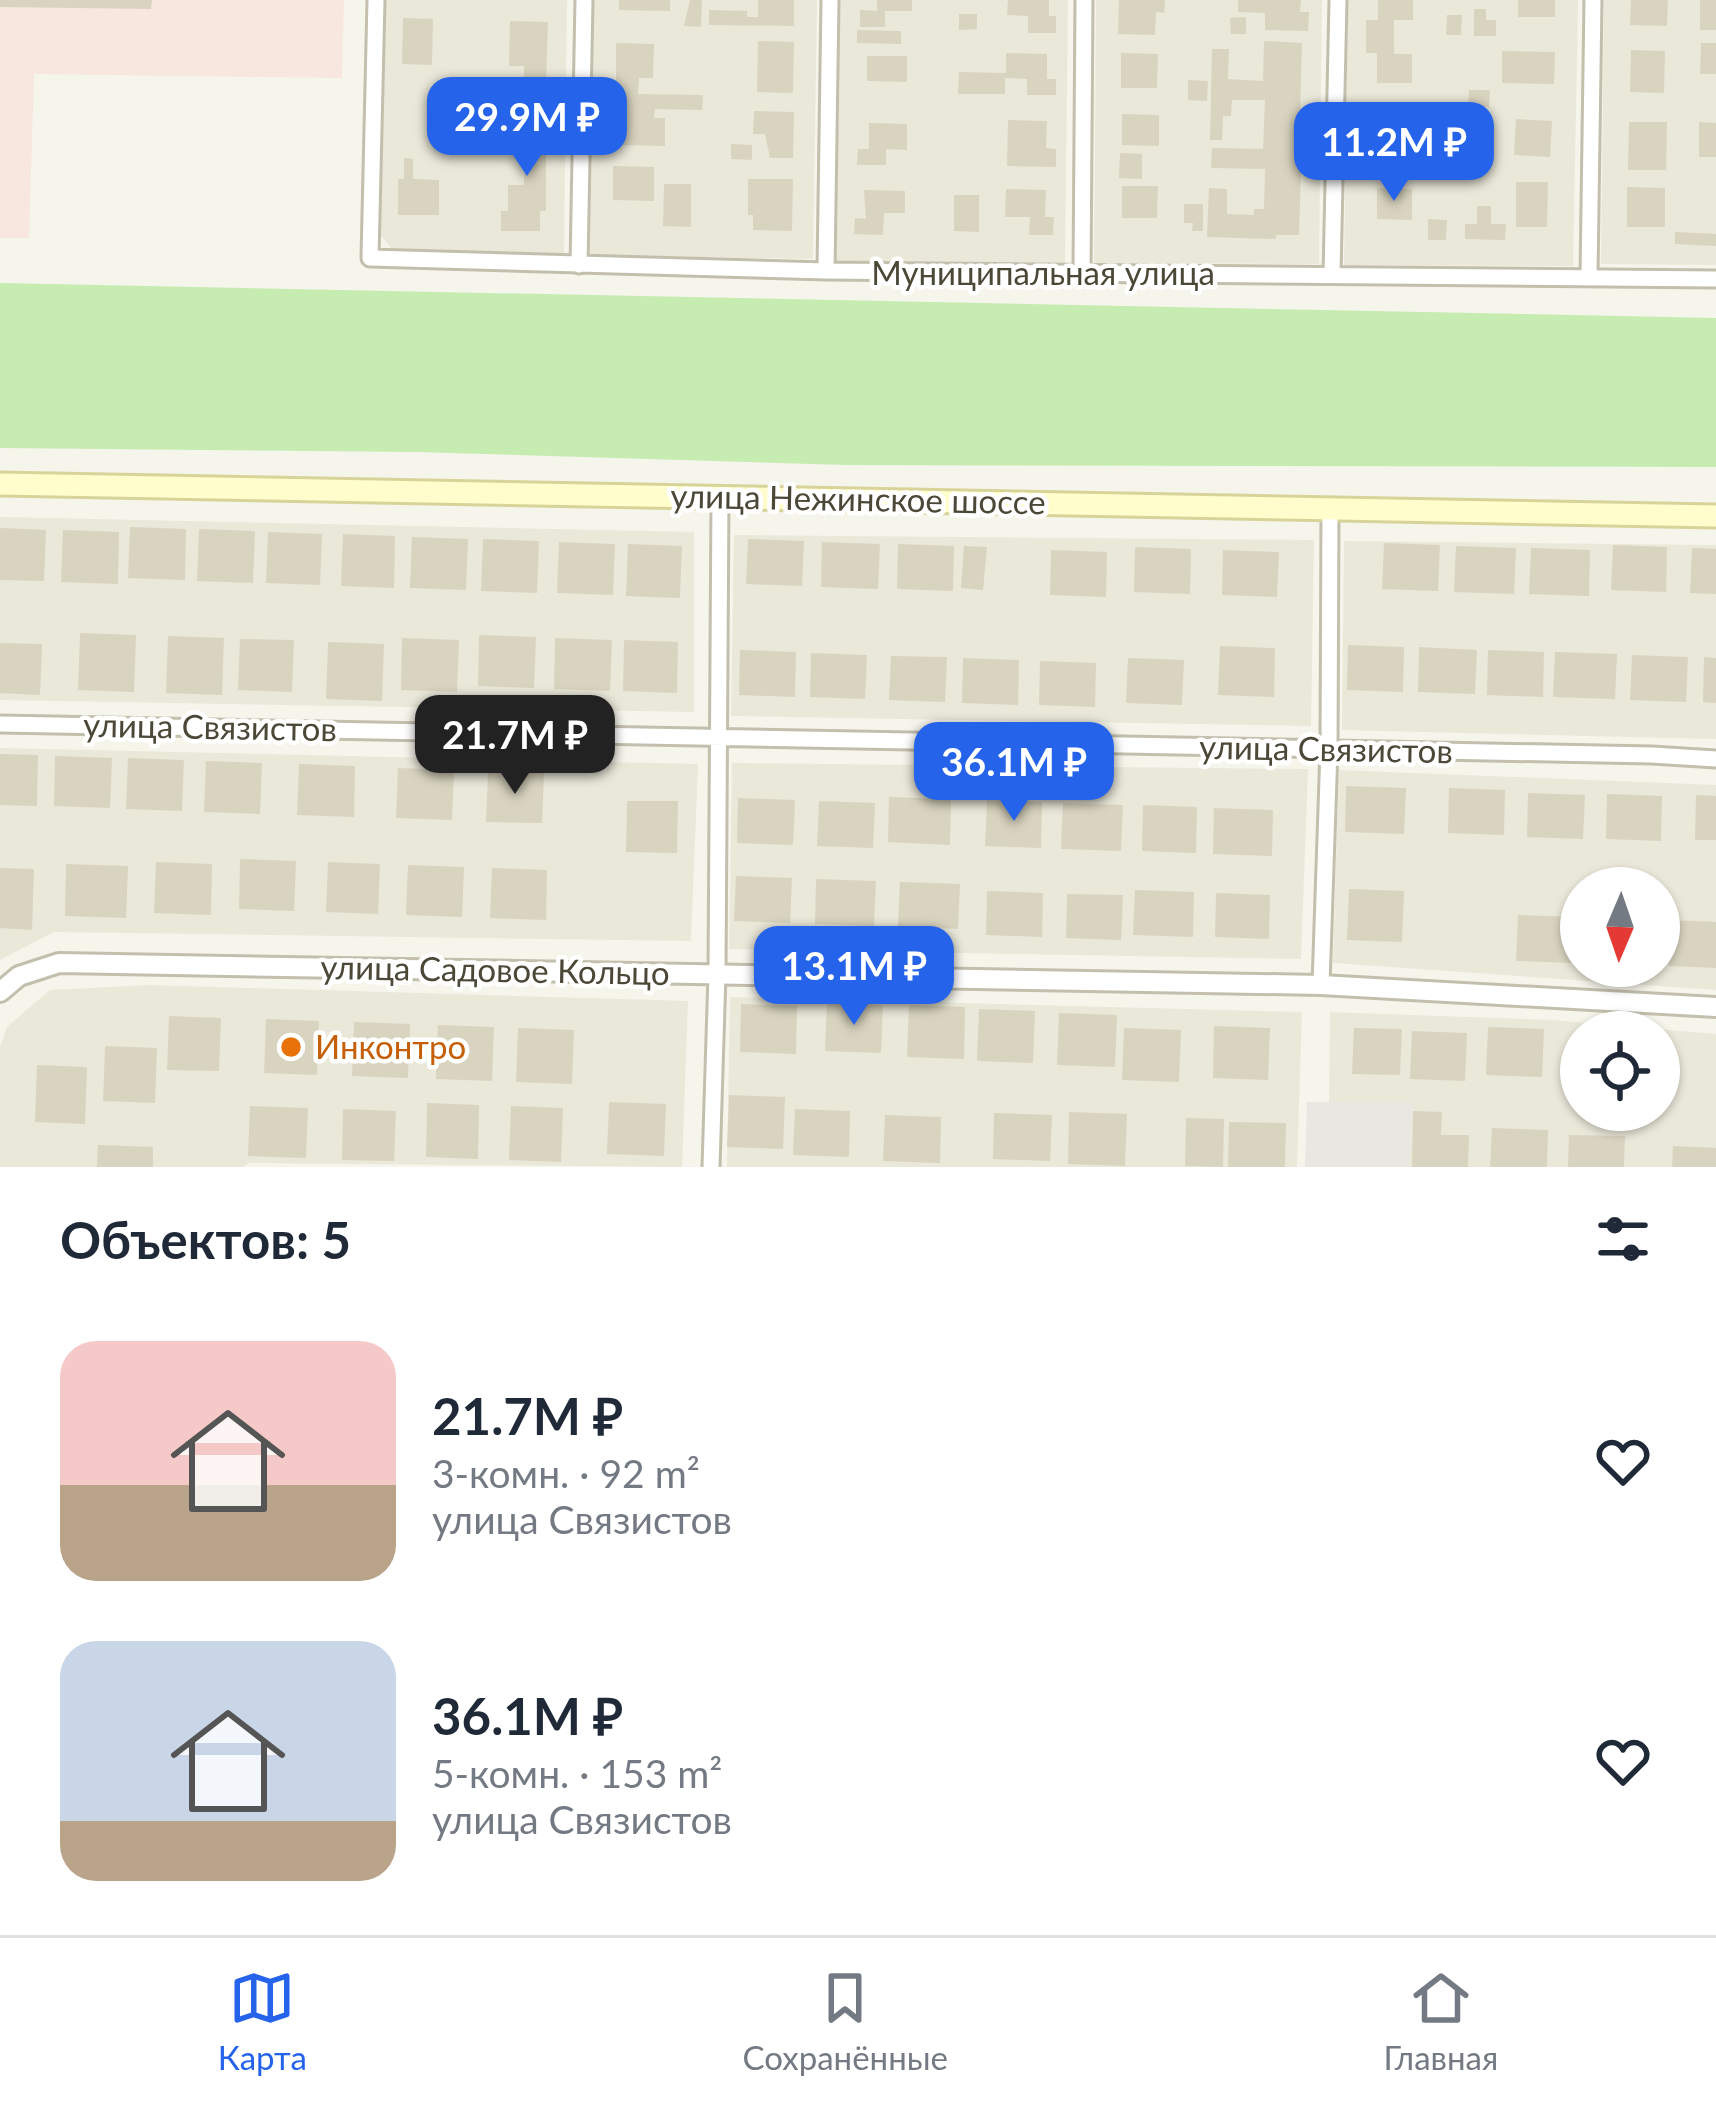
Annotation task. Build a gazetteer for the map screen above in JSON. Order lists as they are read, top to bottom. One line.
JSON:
{"streets":{"main road":["улица Нежинское шоссе"],"street":["Муниципальная улица","улица Связистов","улица Садовое Кольцо"]},"places":["Инконтро"],"north":"bottom","page":{"price":["29.9M ₽","11.2M ₽","21.7M ₽","36.1M ₽","13.1M ₽"],"heading":"Объектов: 5","list":[{"name":"21.7M ₽","note":"3-комн. · 92 m² · улица Связистов"},{"name":"36.1M ₽","note":"5-комн. · 153 m² · улица Связистов"}],"tabs":["Карта","Сохранённые","Главная"]}}
